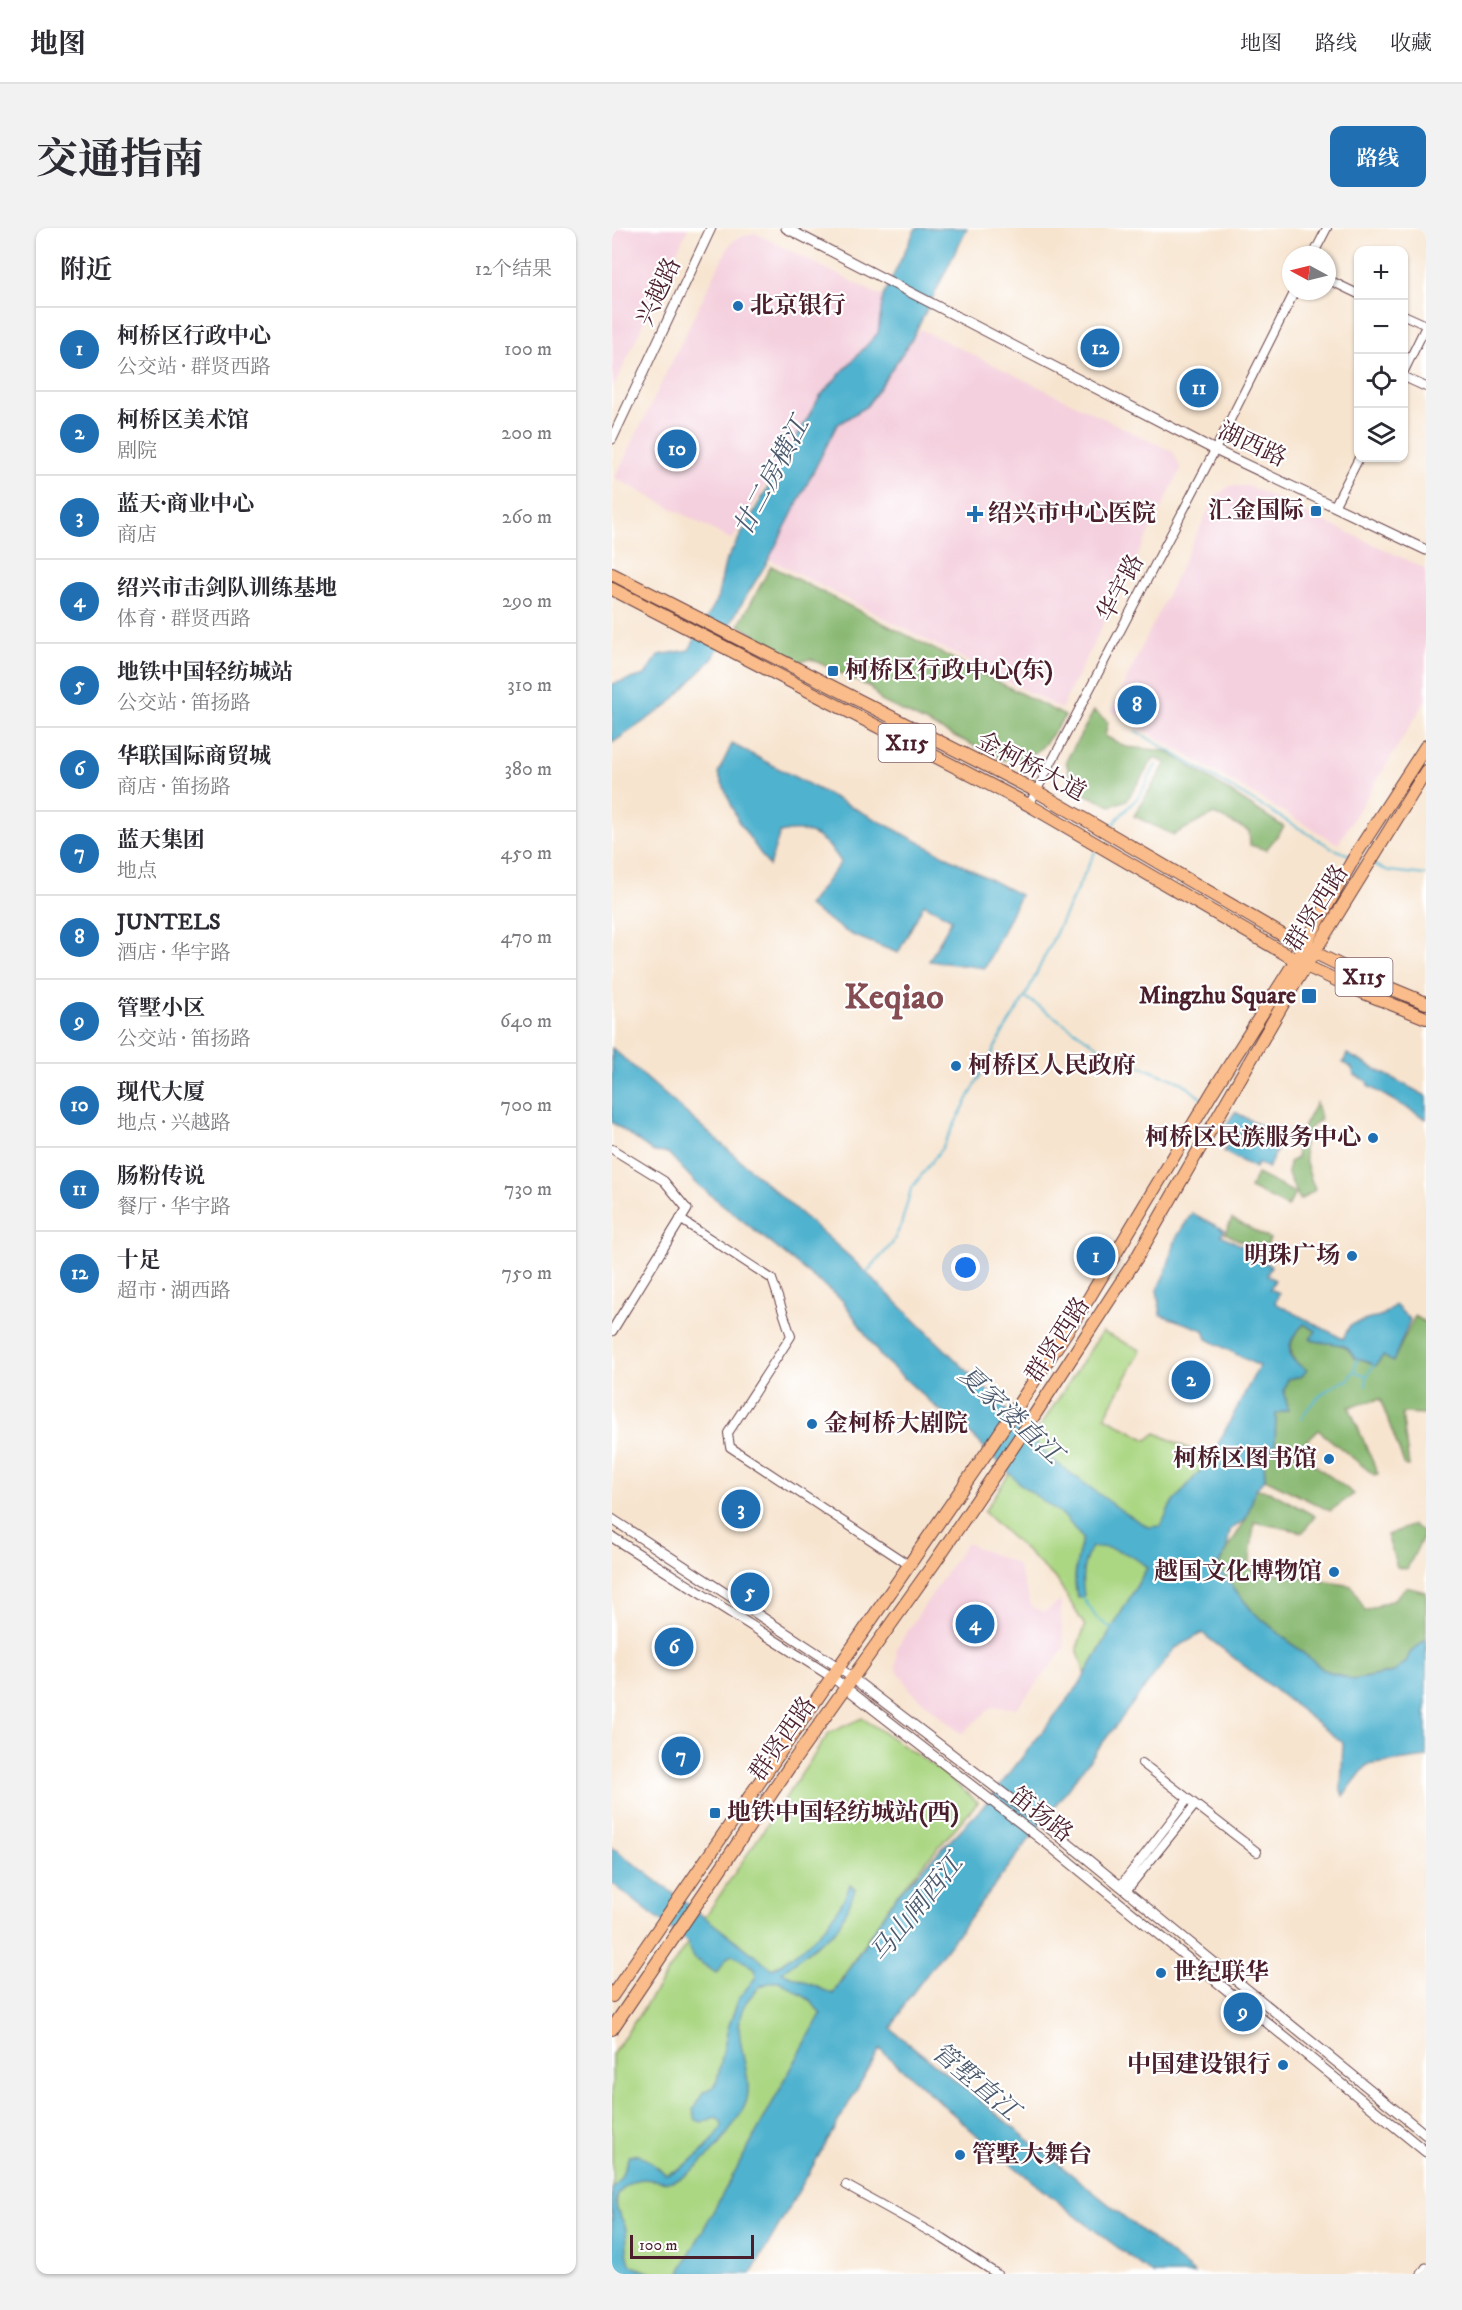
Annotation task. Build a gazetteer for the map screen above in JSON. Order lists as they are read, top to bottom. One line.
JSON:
{"streets":{"main road":["X115","金柯桥大道","群贤西路"],"street":["兴越路","湖西路","华宇路","笛扬路"]},"crossings":[["湖西路","华宇路"],["华宇路","金柯桥大道"],["金柯桥大道","群贤西路"],["群贤西路","笛扬路"]],"districts":["Keqiao"],"water":["廿二房横江","夏家溇直江","马山闸西江","管墅直江"],"places":{"other":["北京银行","柯桥区人民政府","柯桥区民族服务中心","明珠广场","金柯桥大剧院","柯桥区图书馆","越国文化博物馆","世纪联华","中国建设银行","管墅大舞台"],"transit":["汇金国际","柯桥区行政中心(东)","Mingzhu Square","地铁中国轻纺城站(西)"],"health":["绍兴市中心医院"]},"scale_bar":"100 m","north":"left","page":{"header":"地图","nav":["地图","路线","收藏"],"title":"交通指南","buttons":"路线","heading":["附近","12个结果"],"map_buttons":["+","−"],"list":[{"mark":"1","name":"柯桥区行政中心","note":"公交站 · 群贤西路","value":"100 m"},{"mark":"2","name":"柯桥区美术馆","note":"剧院","value":"200 m"},{"mark":"3","name":"蓝天·商业中心","note":"商店","value":"260 m"},{"mark":"4","name":"绍兴市击剑队训练基地","note":"体育 · 群贤西路","value":"290 m"},{"mark":"5","name":"地铁中国轻纺城站","note":"公交站 · 笛扬路","value":"310 m"},{"mark":"6","name":"华联国际商贸城","note":"商店 · 笛扬路","value":"380 m"},{"mark":"7","name":"蓝天集团","note":"地点","value":"450 m"},{"mark":"8","name":"JUNTELS","note":"酒店 · 华宇路","value":"470 m"},{"mark":"9","name":"管墅小区","note":"公交站 · 笛扬路","value":"640 m"},{"mark":"10","name":"现代大厦","note":"地点 · 兴越路","value":"700 m"},{"mark":"11","name":"肠粉传说","note":"餐厅 · 华宇路","value":"730 m"},{"mark":"12","name":"十足","note":"超市 · 湖西路","value":"750 m"}],"pins":["12","11","10","8","1","2","3","5","4","6","7","9"],"scale":"100 m"}}
